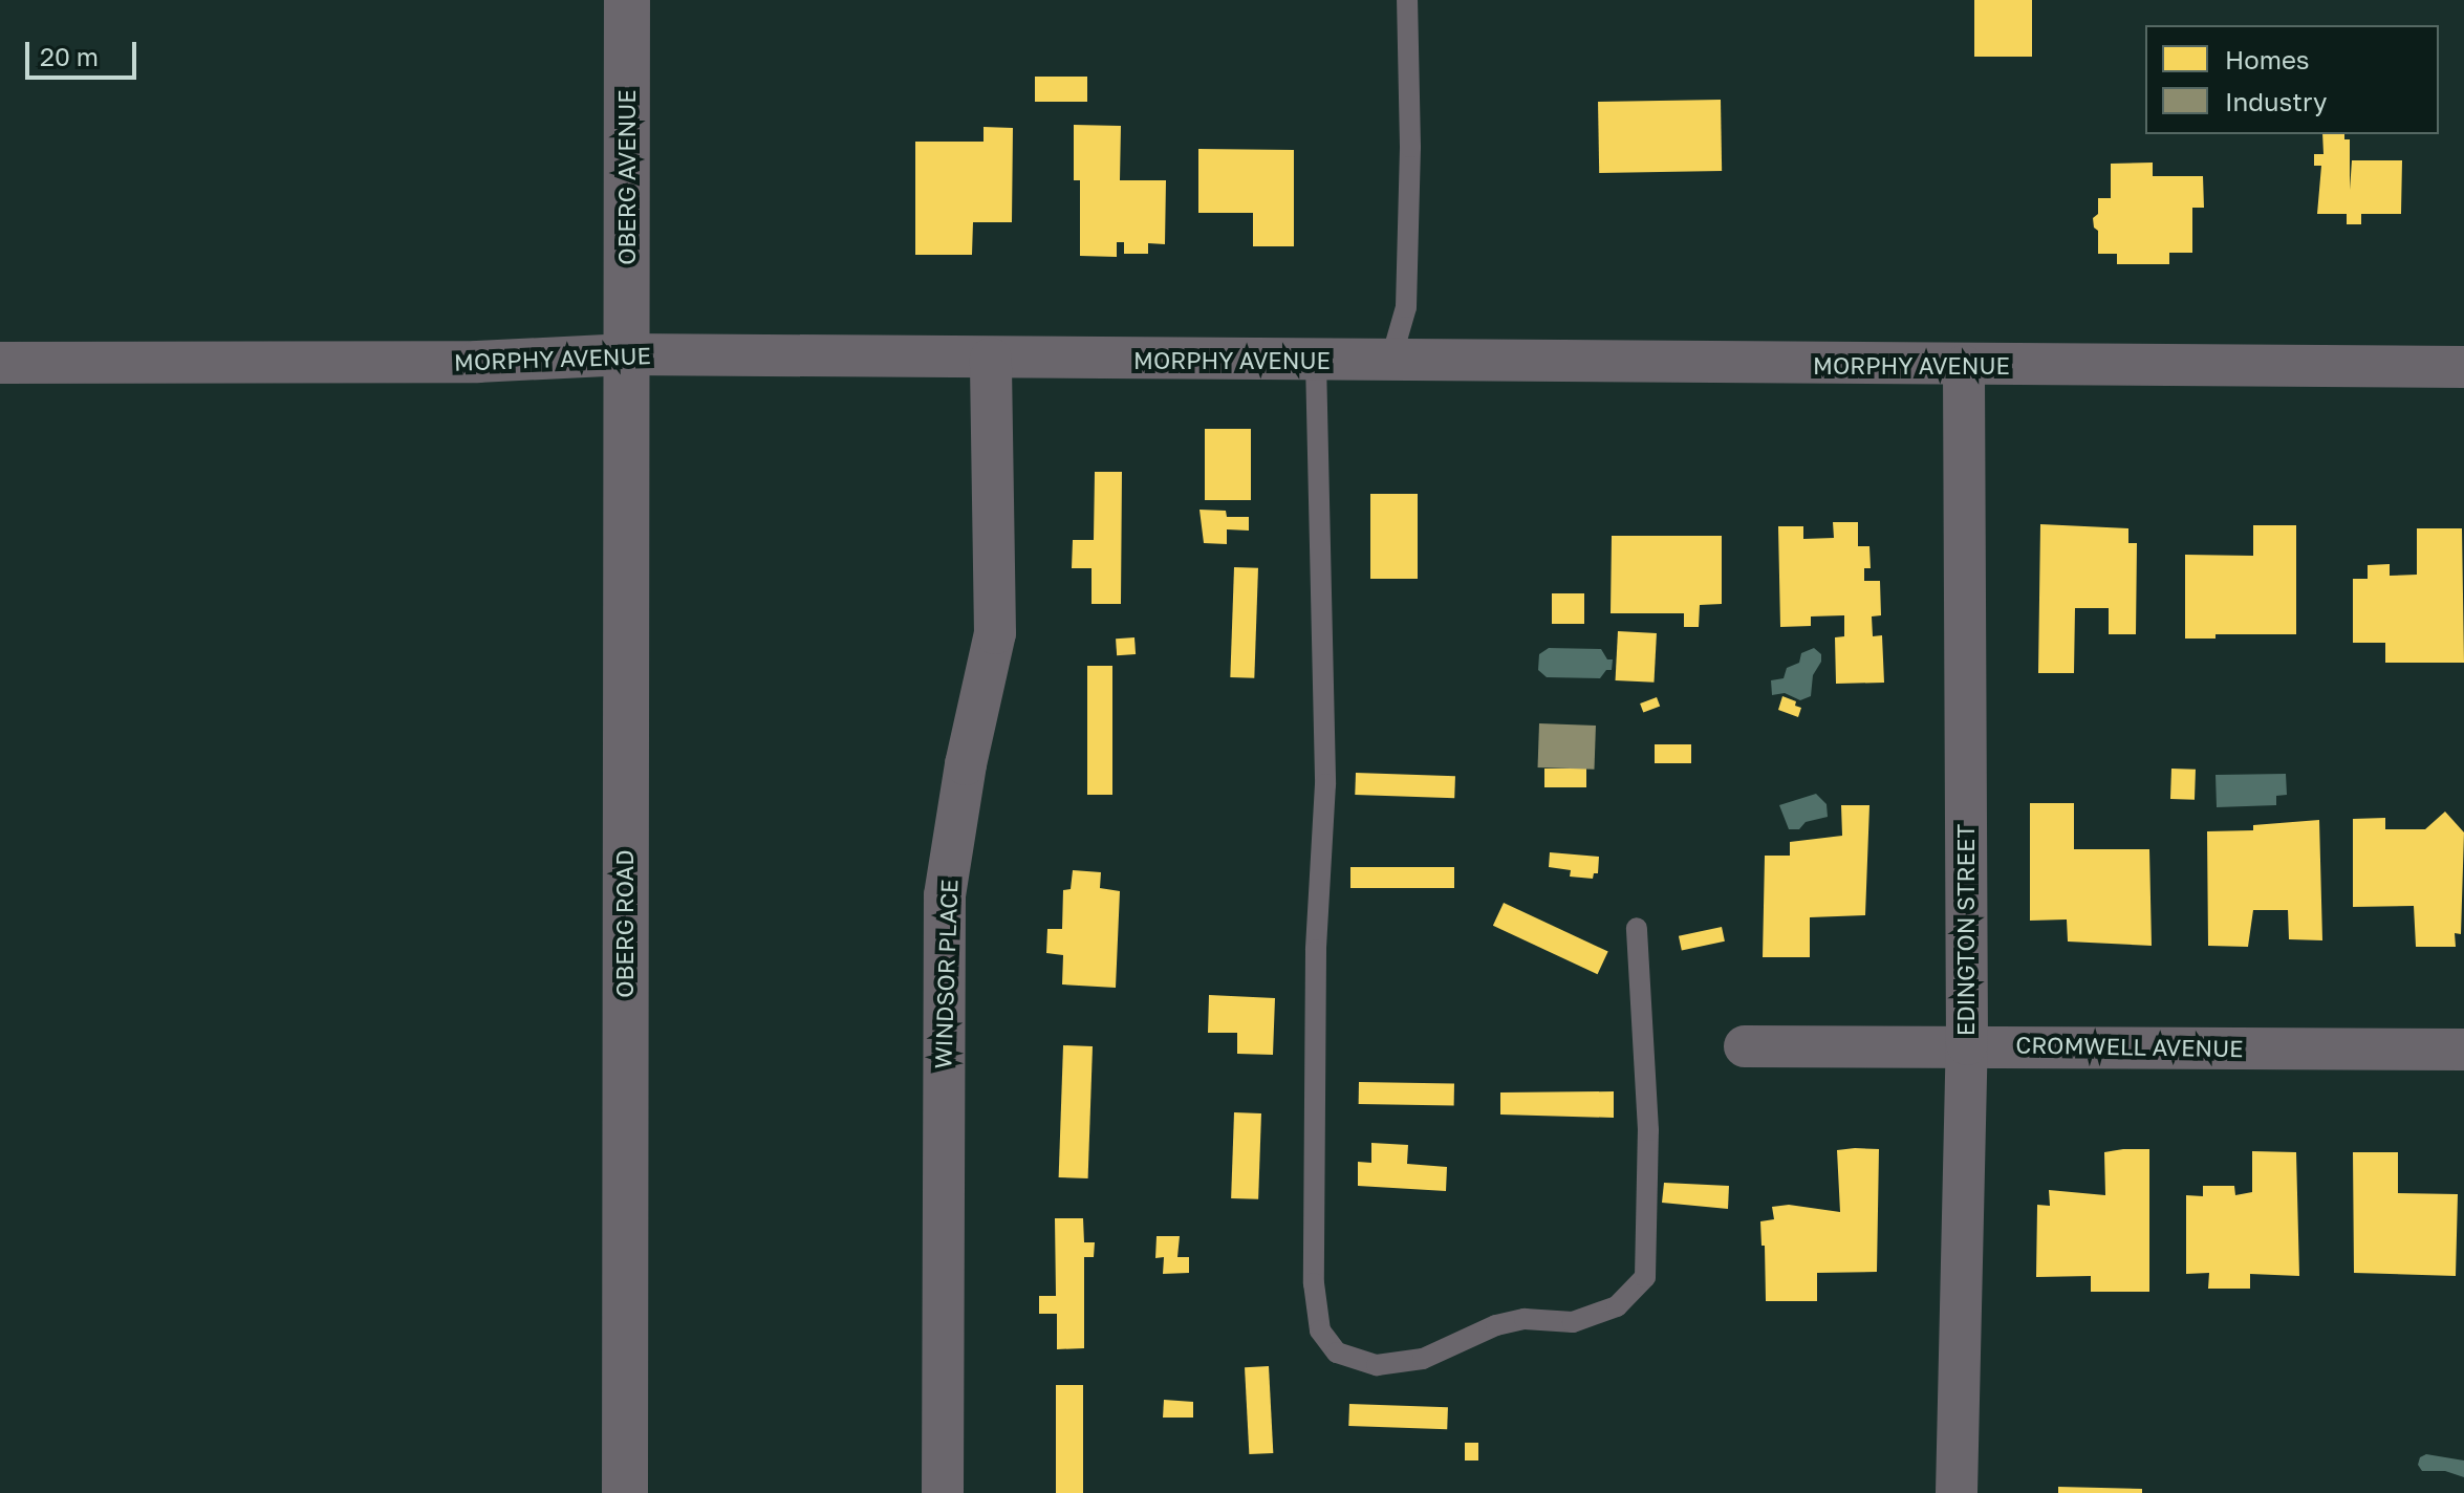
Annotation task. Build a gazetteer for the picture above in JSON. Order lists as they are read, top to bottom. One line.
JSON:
{"streets":{"street":["OBERG AVENUE","MORPHY AVENUE","OBERG ROAD","EDINGTON STREET","WINDSOR PLACE","CROMWELL AVENUE"]},"crossings":[["OBERG AVENUE","MORPHY AVENUE"],["OBERG AVENUE","OBERG ROAD"],["MORPHY AVENUE","OBERG ROAD"],["MORPHY AVENUE","EDINGTON STREET"],["MORPHY AVENUE","WINDSOR PLACE"],["EDINGTON STREET","CROMWELL AVENUE"]],"legend":["Homes","Industry"],"scale_bar":"20 m"}
